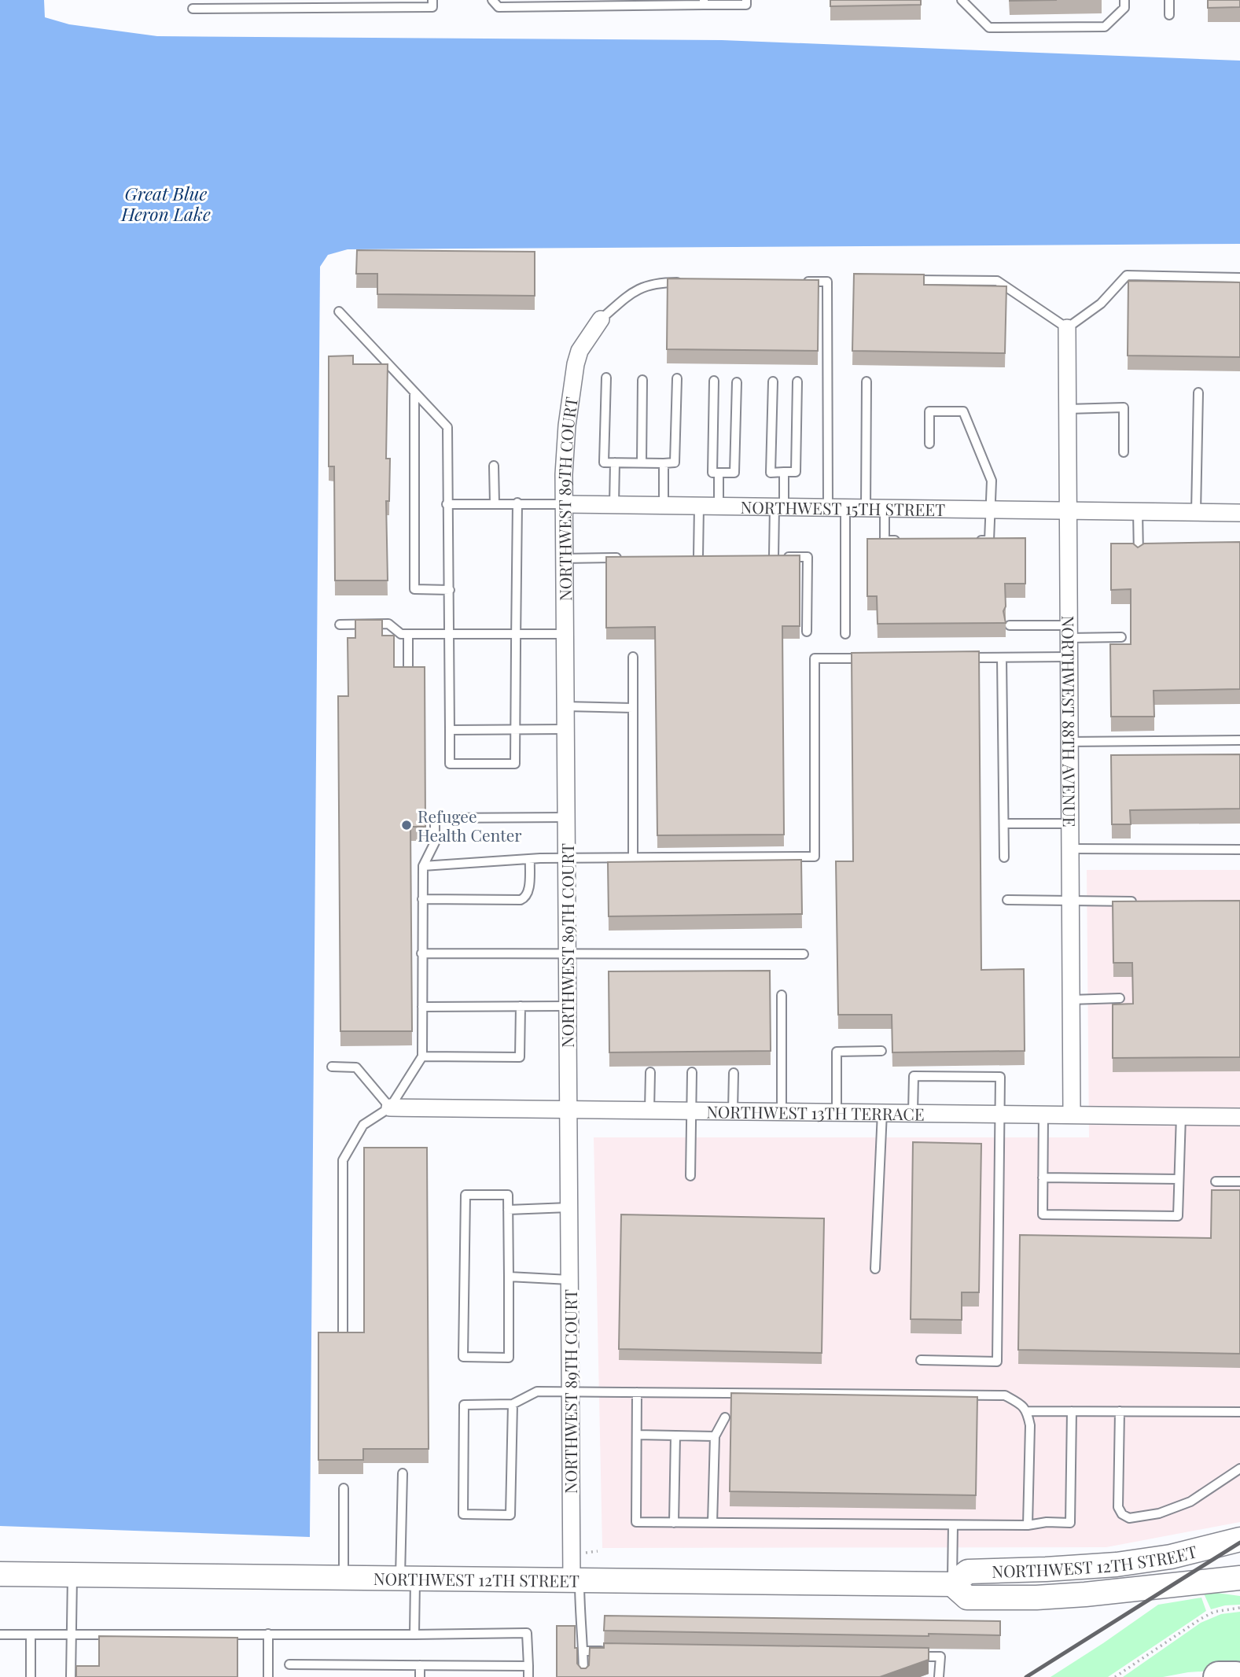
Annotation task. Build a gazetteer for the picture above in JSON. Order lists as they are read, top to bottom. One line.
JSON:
{"streets":{"main road":["NORTHWEST 12TH STREET"],"street":["NORTHWEST 89TH COURT","NORTHWEST 15TH STREET","NORTHWEST 88TH AVENUE","NORTHWEST 13TH TERRACE"]},"crossings":[["NORTHWEST 89TH COURT","NORTHWEST 15TH STREET"],["NORTHWEST 89TH COURT","NORTHWEST 13TH TERRACE"],["NORTHWEST 89TH COURT","NORTHWEST 12TH STREET"],["NORTHWEST 15TH STREET","NORTHWEST 88TH AVENUE"],["NORTHWEST 88TH AVENUE","NORTHWEST 13TH TERRACE"]],"water":["Great Blue Heron Lake"],"places":["Refugee Health Center"]}
